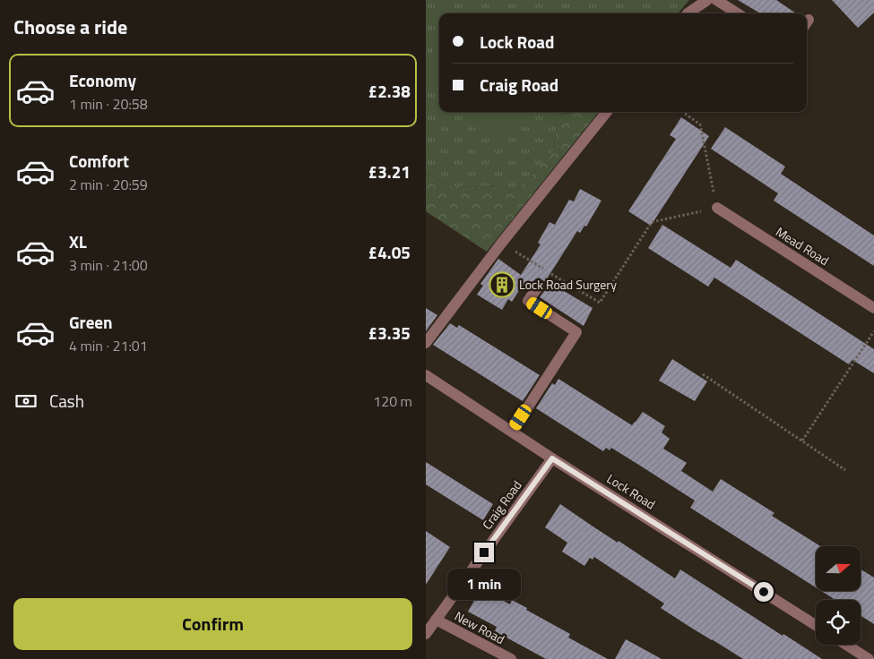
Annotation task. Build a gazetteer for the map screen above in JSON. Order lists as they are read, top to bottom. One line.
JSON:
{"streets":{"street":["Mead Road","Lock Road","Craig Road","New Road"]},"crossings":[["Lock Road","Craig Road"],["Craig Road","New Road"]],"places":{"building":["Lock Road Surgery"]},"north":"right","page":{"heading":"Choose a ride","banner":["Lock Road","Craig Road"],"list":[{"name":"Economy","note":"1 min · 20:58","value":"£2.38"},{"name":"Comfort","note":"2 min · 20:59","value":"£3.21"},{"name":"XL","note":"3 min · 21:00","value":"£4.05"},{"name":"Green","note":"4 min · 21:01","value":"£3.35"}],"pay":["Cash","120 m"],"bubble":"1 min","buttons":"Confirm"}}
